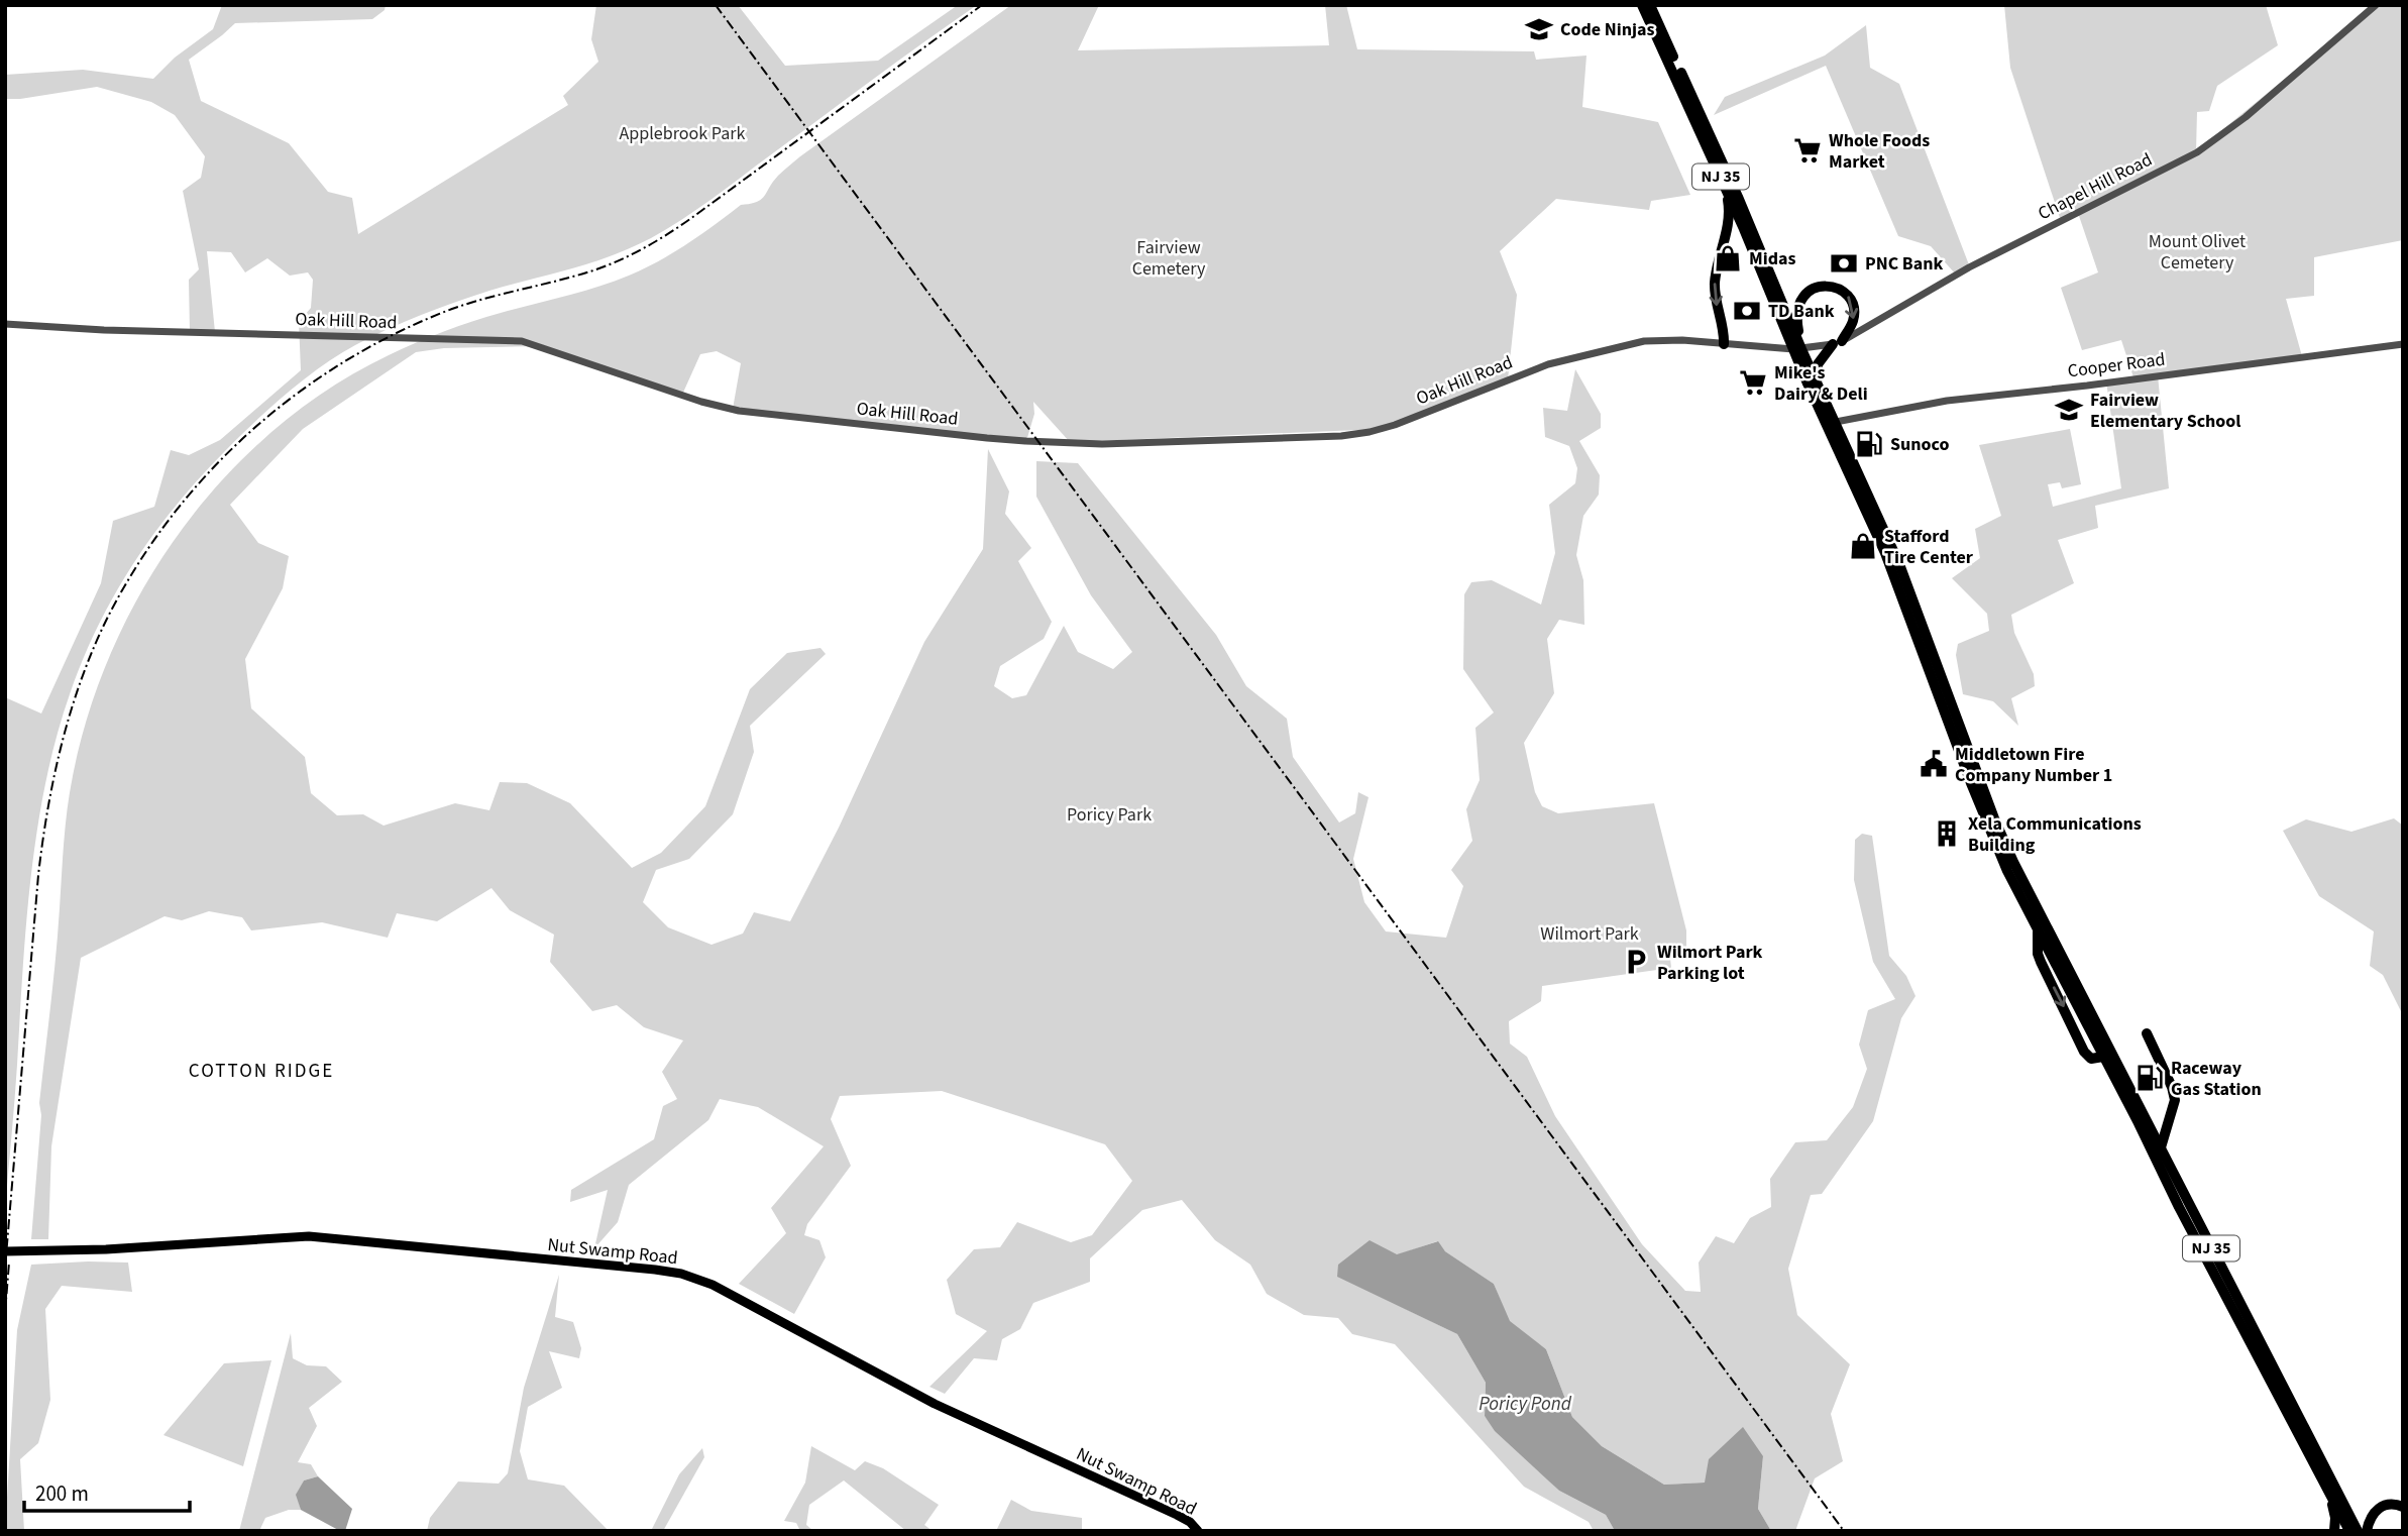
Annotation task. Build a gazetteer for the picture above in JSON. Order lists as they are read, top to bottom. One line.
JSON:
{"streets":{"highway":["NJ 35"],"main road":["Nut Swamp Road"],"street":["Chapel Hill Road","Oak Hill Road","Cooper Road"]},"crossings":[["NJ 35","Chapel Hill Road"],["NJ 35","Oak Hill Road"],["NJ 35","Cooper Road"],["Chapel Hill Road","Oak Hill Road"]],"districts":["COTTON RIDGE"],"water":["Poricy Pond"],"parks":["Applebrook Park","Mount Olivet Cemetery","Fairview Cemetery","Poricy Park","Wilmort Park"],"places":{"school or university":["Code Ninjas","Fairview Elementary School"],"supermarket":["Whole Foods Market","Mike's Dairy & Deli"],"shop":["Midas","Stafford Tire Center"],"bank":["PNC Bank","TD Bank"],"fuel station":["Sunoco","Raceway Gas Station"],"public building":["Middletown Fire Company Number 1"],"building":["Xela Communications Building"],"parking":["Wilmort Park Parking lot"]},"scale_bar":"200 m"}
